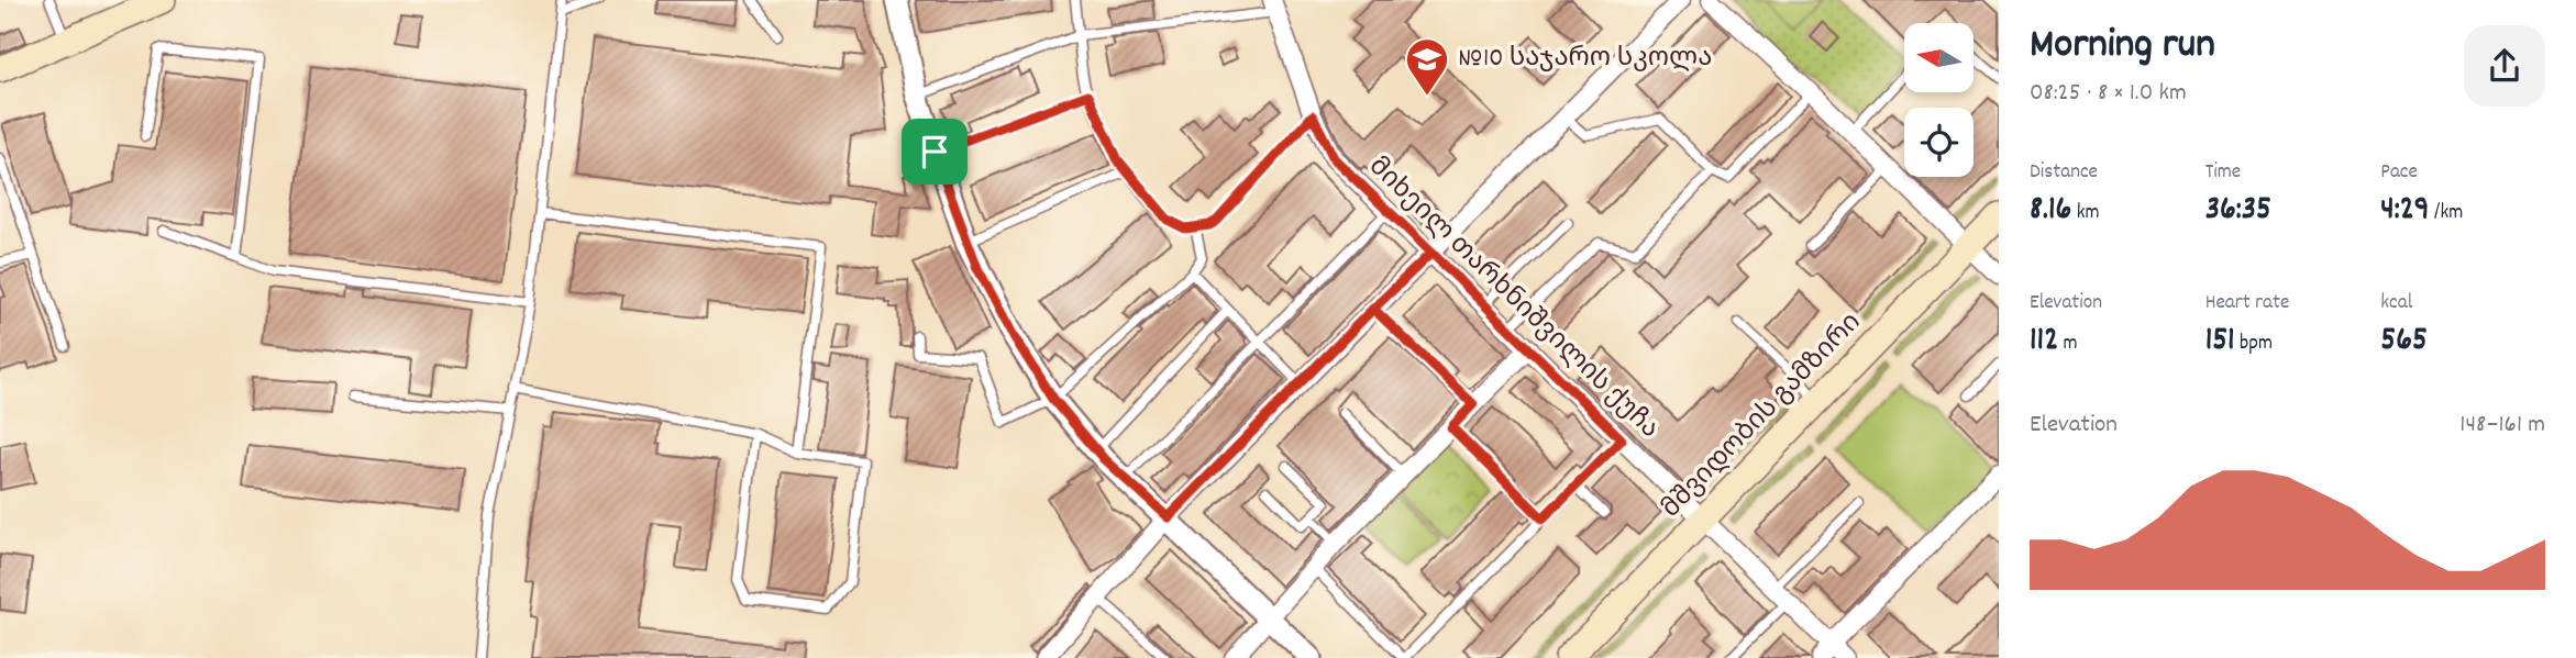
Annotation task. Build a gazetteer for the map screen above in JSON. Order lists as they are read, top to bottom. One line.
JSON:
{"streets":{"main road":["მშვიდობის გამზირი"],"street":["მიხეილ თარხნიშვილის ქუჩა"]},"crossings":[["მიხეილ თარხნიშვილის ქუჩა","მშვიდობის გამზირი"]],"places":{"school or university":["№10 საჯარო სკოლა"]},"north":"left","page":{"heading":["Morning run","08:25 · 8 × 1.0 km"],"stats":[["Distance","8.16 km"],["Time","36:35"],["Pace","4:29 /km"],["Elevation","112 m"],["Heart rate","151 bpm"],["kcal","565"]],"chart":["Elevation","148–161 m"]}}
